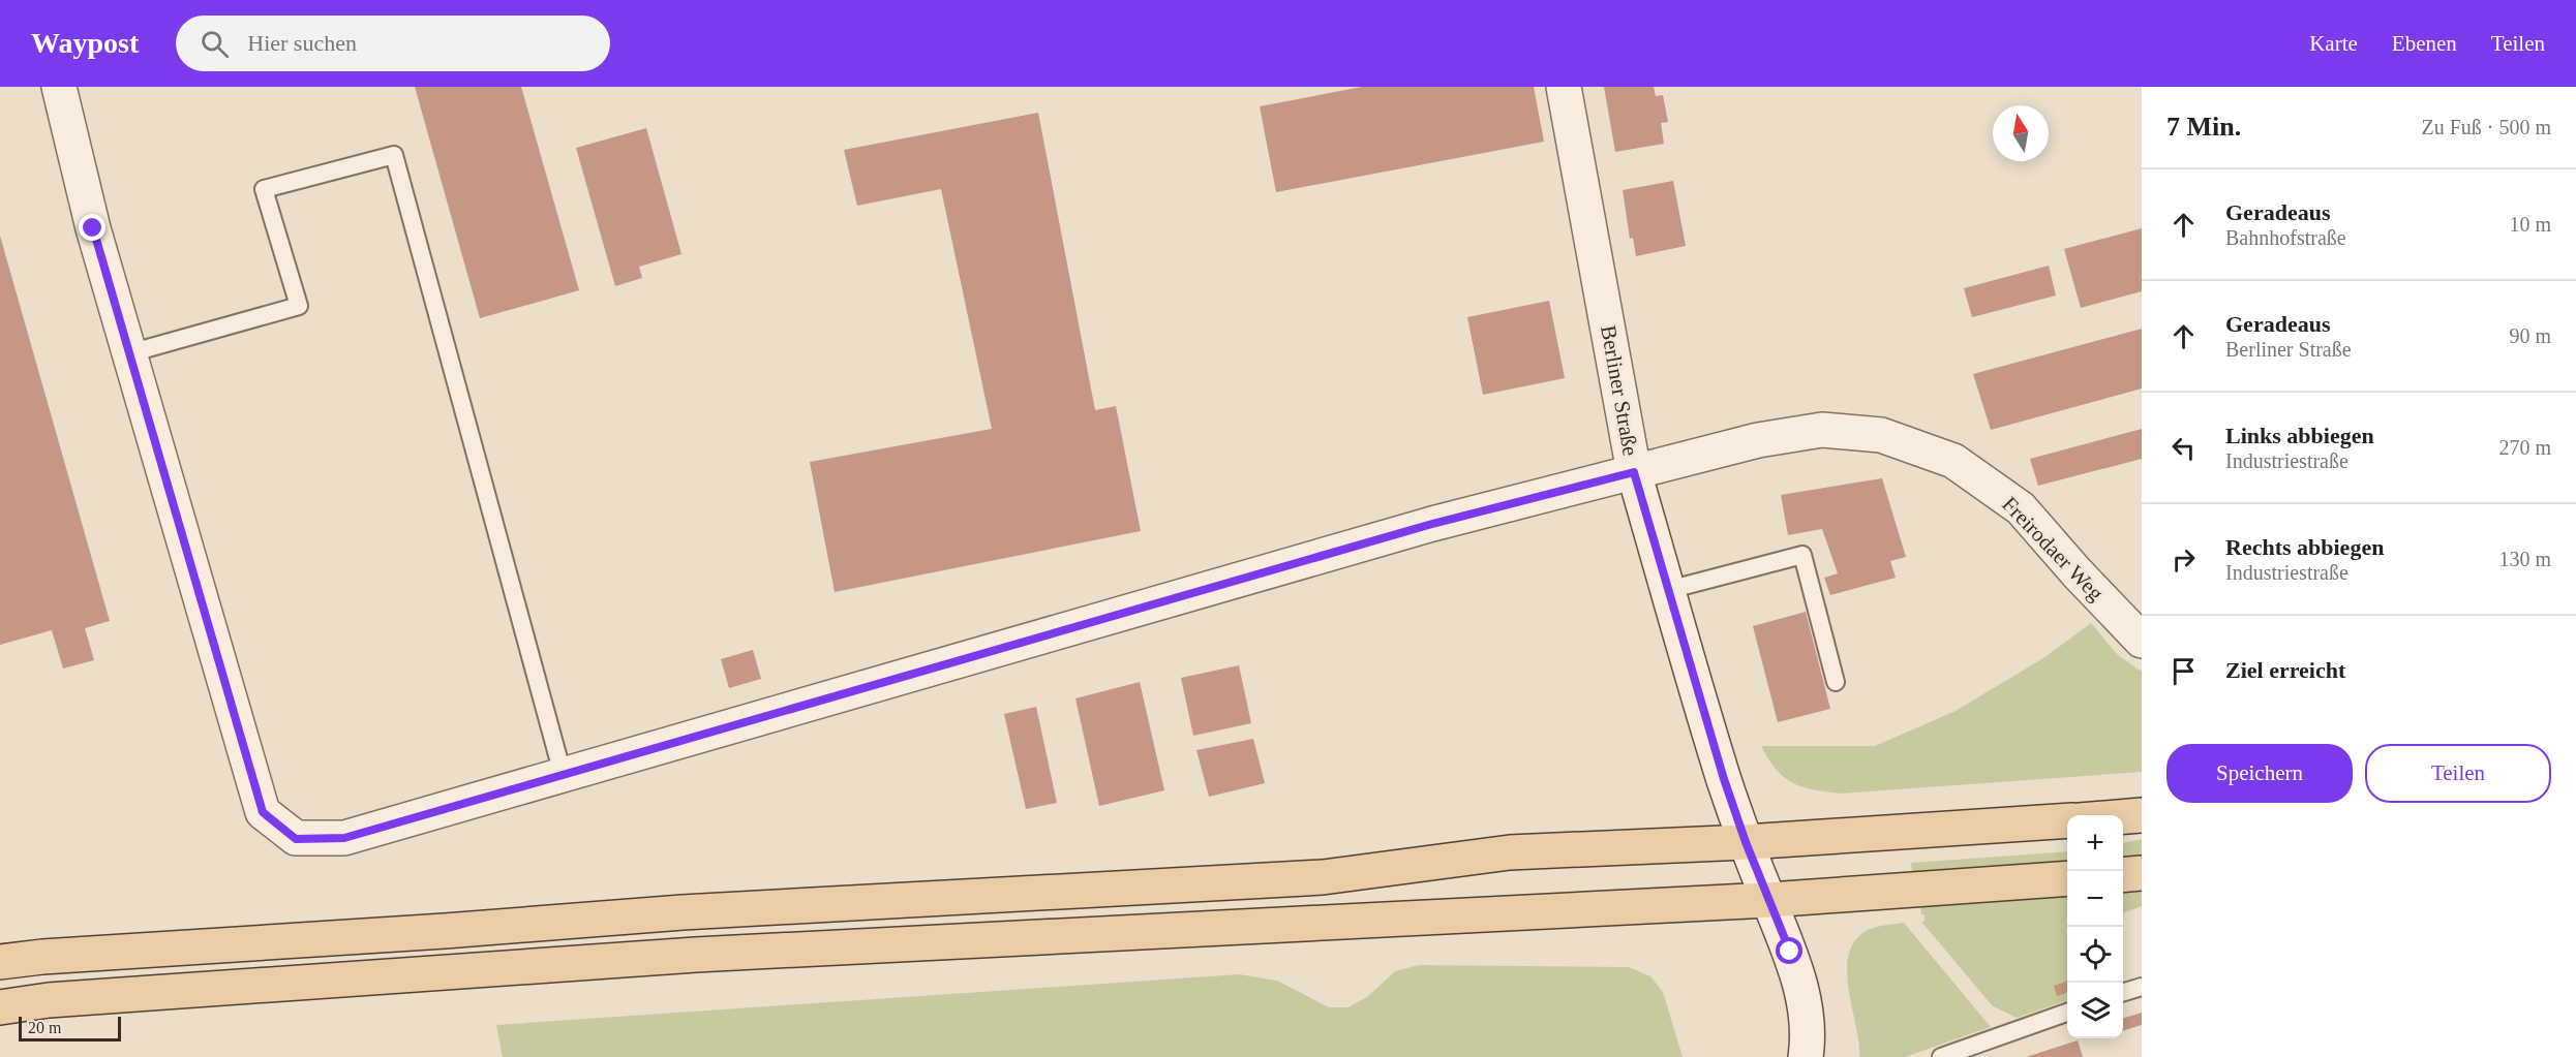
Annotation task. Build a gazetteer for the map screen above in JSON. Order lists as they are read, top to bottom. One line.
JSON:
{"streets":{"street":["Berliner Straße","Freirodaer Weg"]},"crossings":[["Berliner Straße","Freirodaer Weg"]],"scale_bar":"20 m","north":"top","page":{"header":"Waypost","search":"Hier suchen","nav":["Karte","Ebenen","Teilen"],"heading":["7 Min.","Zu Fuß · 500 m"],"list":[["Geradeaus","Bahnhofstraße","10 m"],["Geradeaus","Berliner Straße","90 m"],["Links abbiegen","Industriestraße","270 m"],["Rechts abbiegen","Industriestraße","130 m"],"Ziel erreicht"],"buttons":["Speichern","Teilen"],"map_buttons":["+","−"],"scale":"20 m"}}
